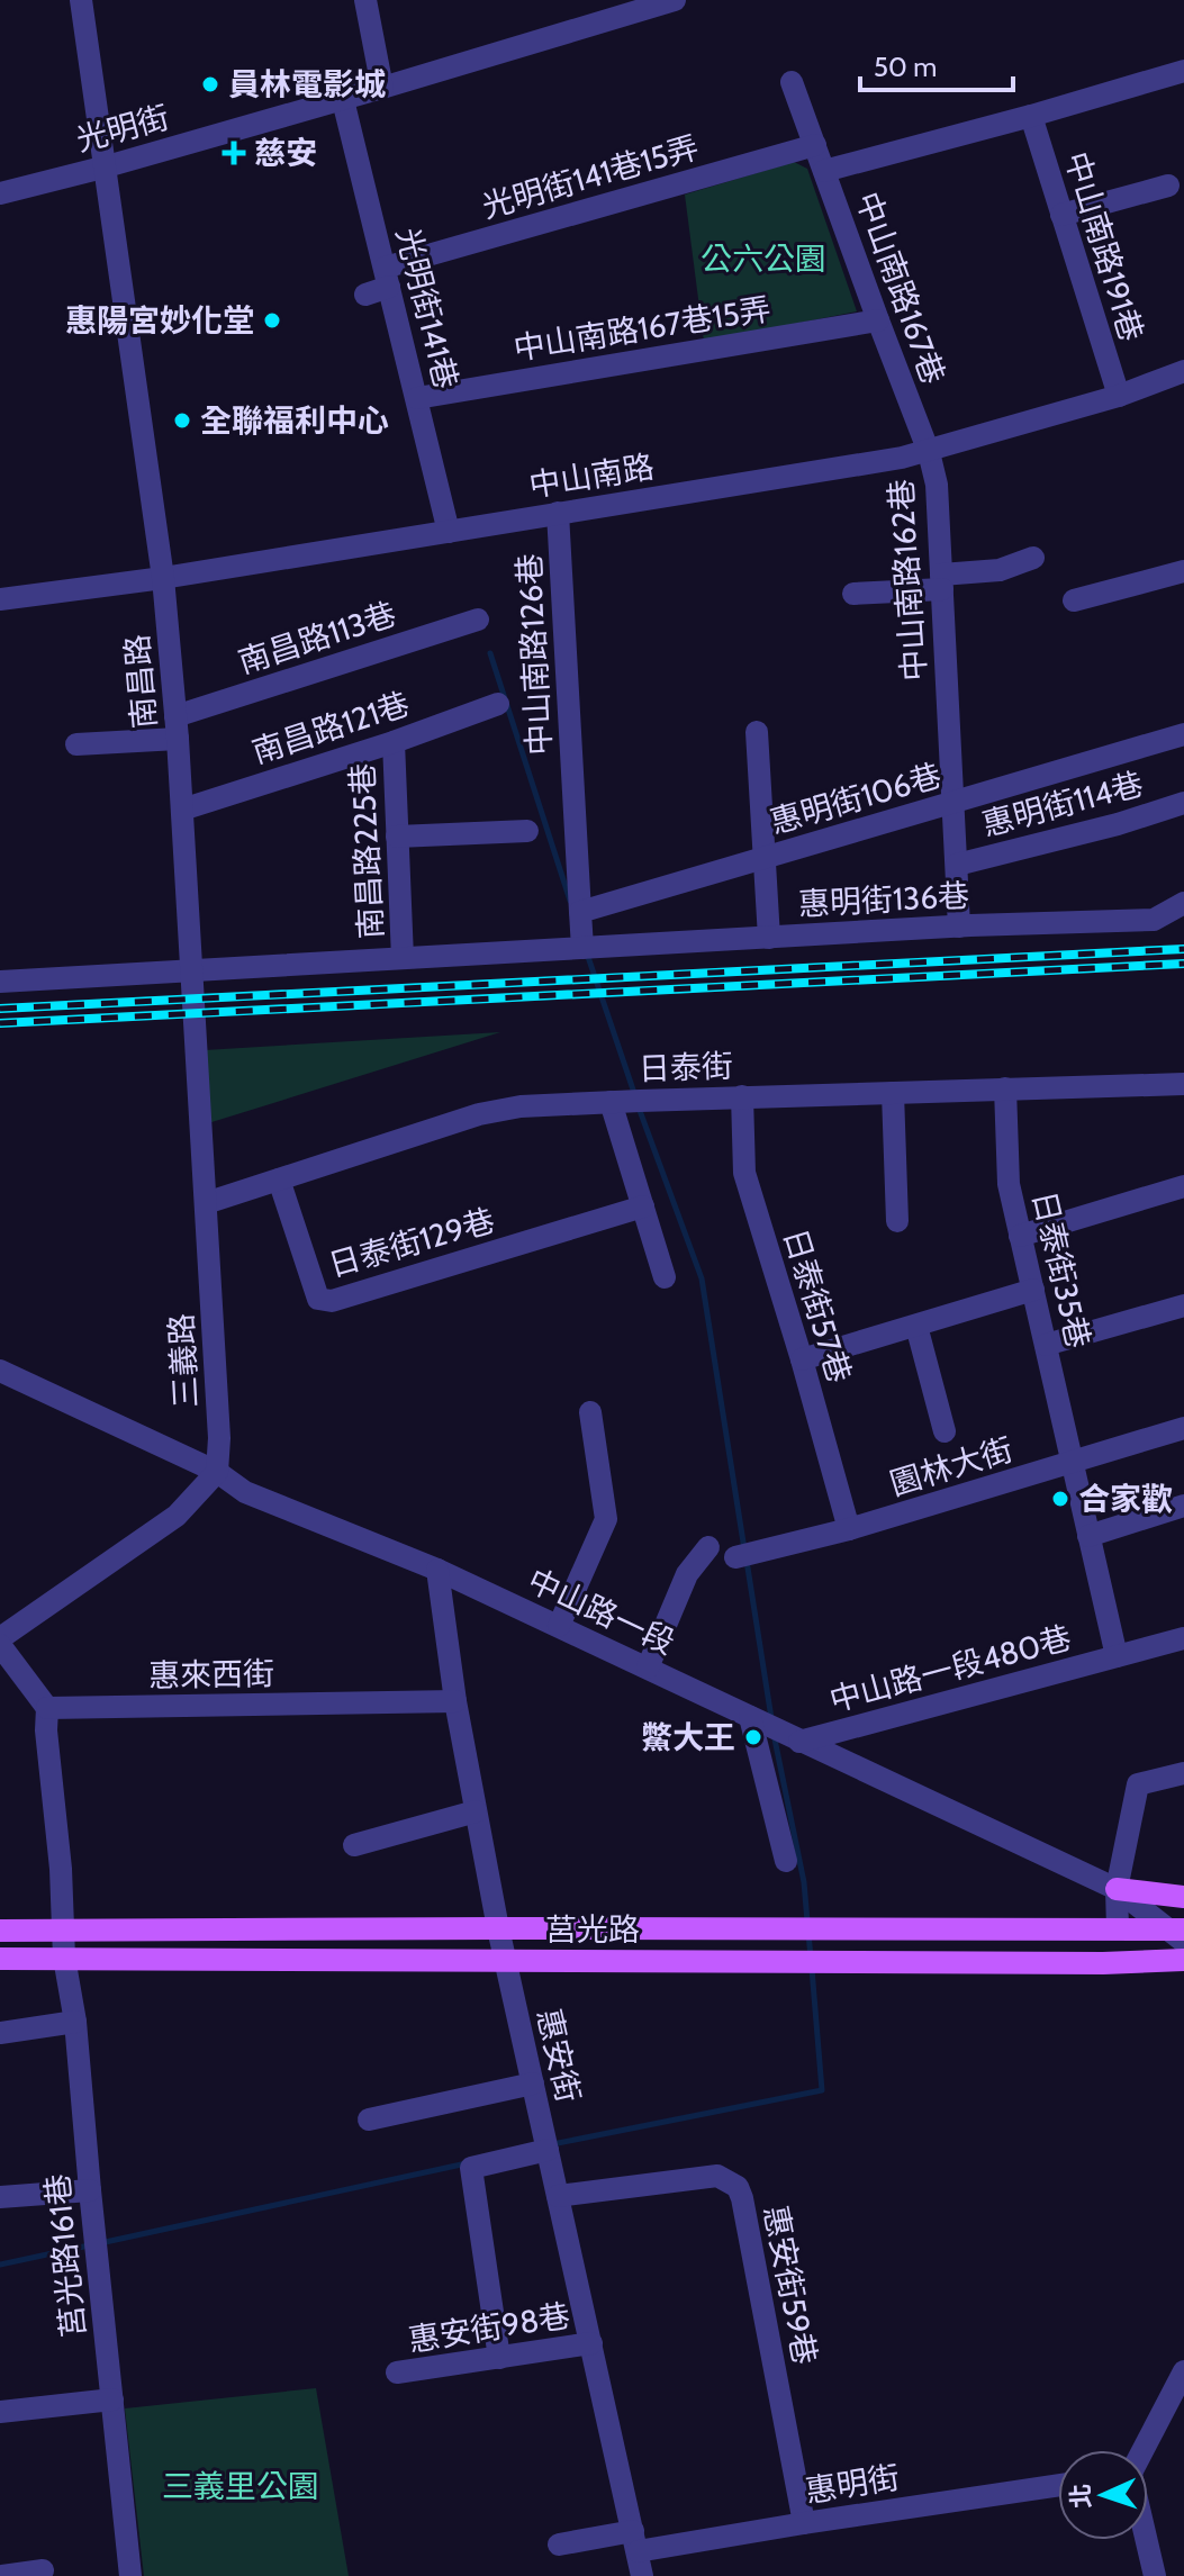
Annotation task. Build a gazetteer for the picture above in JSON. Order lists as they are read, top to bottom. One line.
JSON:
{"streets":{"main road":["莒光路"],"street":["光明街","光明街141巷15弄","中山南路191巷","中山南路167巷","光明街141巷","中山南路167巷15弄","中山南路","中山南路162巷","南昌路113巷","中山南路126巷","南昌路","南昌路121巷","惠明街106巷","惠明街114巷","南昌路225巷","惠明街136巷","日泰街","日泰街129巷","日泰街35巷","日泰街57巷","三義路","園林大街","中山路一段","中山路一段480巷","惠來西街","惠安街","莒光路161巷","惠安街59巷","惠安街98巷","惠明街"]},"crossings":[["光明街","光明街141巷"],["光明街","南昌路"],["光明街141巷15弄","中山南路167巷"],["光明街141巷15弄","光明街141巷"],["中山南路191巷","中山南路"],["中山南路167巷","中山南路167巷15弄"],["中山南路167巷","中山南路"],["中山南路167巷","中山南路162巷"],["光明街141巷","中山南路167巷15弄"],["光明街141巷","中山南路"],["中山南路","中山南路162巷"],["中山南路","中山南路126巷"],["中山南路","南昌路"],["中山南路162巷","惠明街106巷"],["中山南路162巷","惠明街114巷"],["中山南路162巷","惠明街136巷"],["南昌路113巷","南昌路"],["中山南路126巷","惠明街106巷"],["南昌路","南昌路121巷"],["南昌路","三義路"],["南昌路121巷","南昌路225巷"],["日泰街","日泰街129巷"],["日泰街","日泰街35巷"],["日泰街","日泰街57巷"],["日泰街","三義路"],["日泰街35巷","園林大街"],["日泰街35巷","中山路一段480巷"],["日泰街57巷","園林大街"],["三義路","中山路一段"],["中山路一段","中山路一段480巷"],["中山路一段","莒光路"],["中山路一段","惠安街"],["惠來西街","惠安街"],["惠來西街","莒光路161巷"],["莒光路","惠安街"],["莒光路","莒光路161巷"],["惠安街","惠安街59巷"],["惠安街","惠安街98巷"],["惠安街","惠明街"],["惠安街59巷","惠明街"]],"parks":["公六公園","三義里公園"],"places":{"other":["員林電影城","惠陽宮妙化堂","全聯福利中心","合家歡","鱉大王"],"health":["慈安"]},"scale_bar":"50 m","north":"left"}
